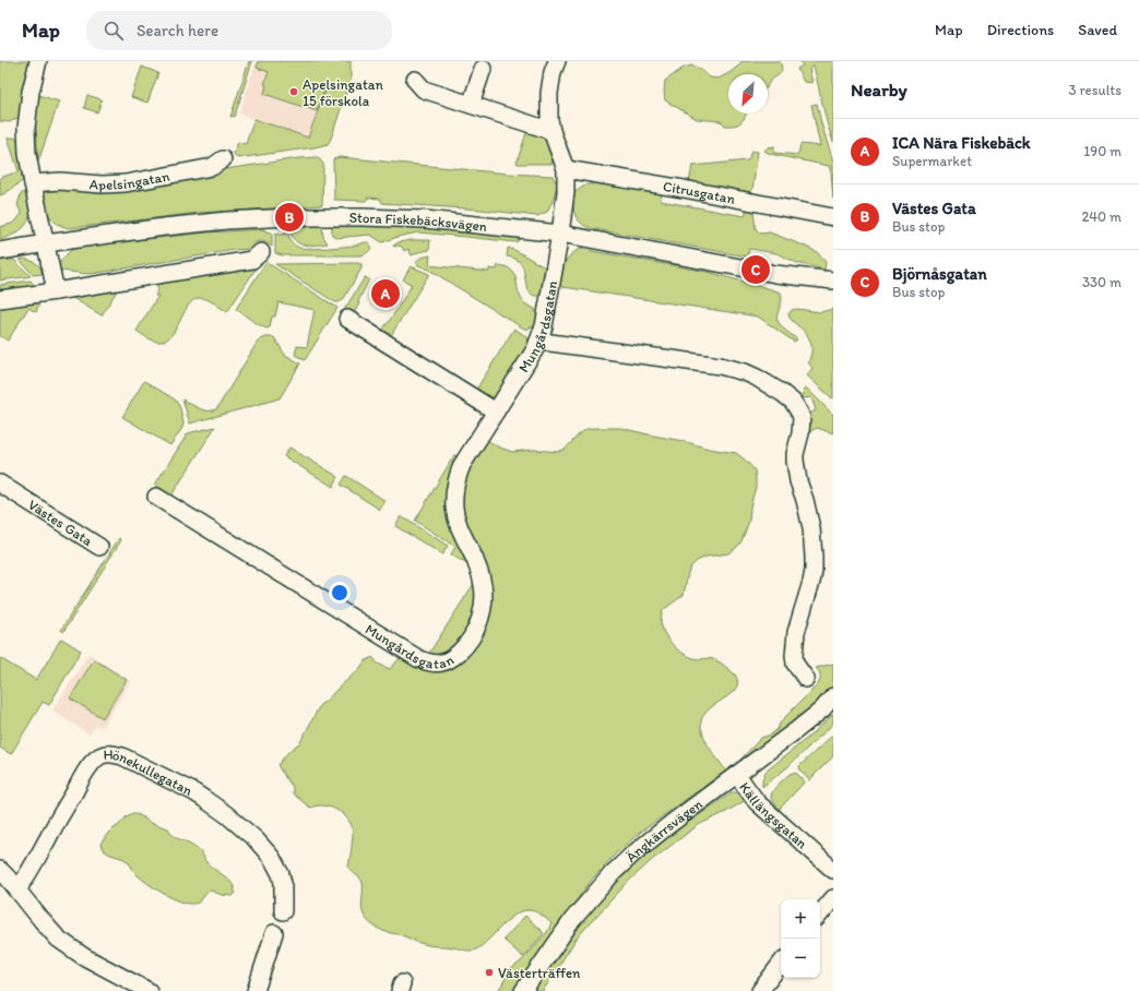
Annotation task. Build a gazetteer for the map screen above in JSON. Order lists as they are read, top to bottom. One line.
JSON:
{"streets":{"street":["Apelsingatan","Citrusgatan","Stora Fiskebäcksvägen","Mungårdsgatan","Västes Gata","Hönekullegatan","Källängsgatan","Ängkärrsvägen"]},"crossings":[["Citrusgatan","Mungårdsgatan"],["Stora Fiskebäcksvägen","Mungårdsgatan"],["Källängsgatan","Ängkärrsvägen"]],"places":["Apelsingatan 15 förskola","Västerträffen"],"north":"bottom left","page":{"header":"Map","search":"Search here","nav":["Map","Directions","Saved"],"heading":["Nearby","3 results"],"list":[{"mark":"A","name":"ICA Nära Fiskebäck","note":"Supermarket","value":"190 m"},{"mark":"B","name":"Västes Gata","note":"Bus stop","value":"240 m"},{"mark":"C","name":"Björnåsgatan","note":"Bus stop","value":"330 m"}],"pins":["B","C","A"],"map_buttons":["+","−"]}}
